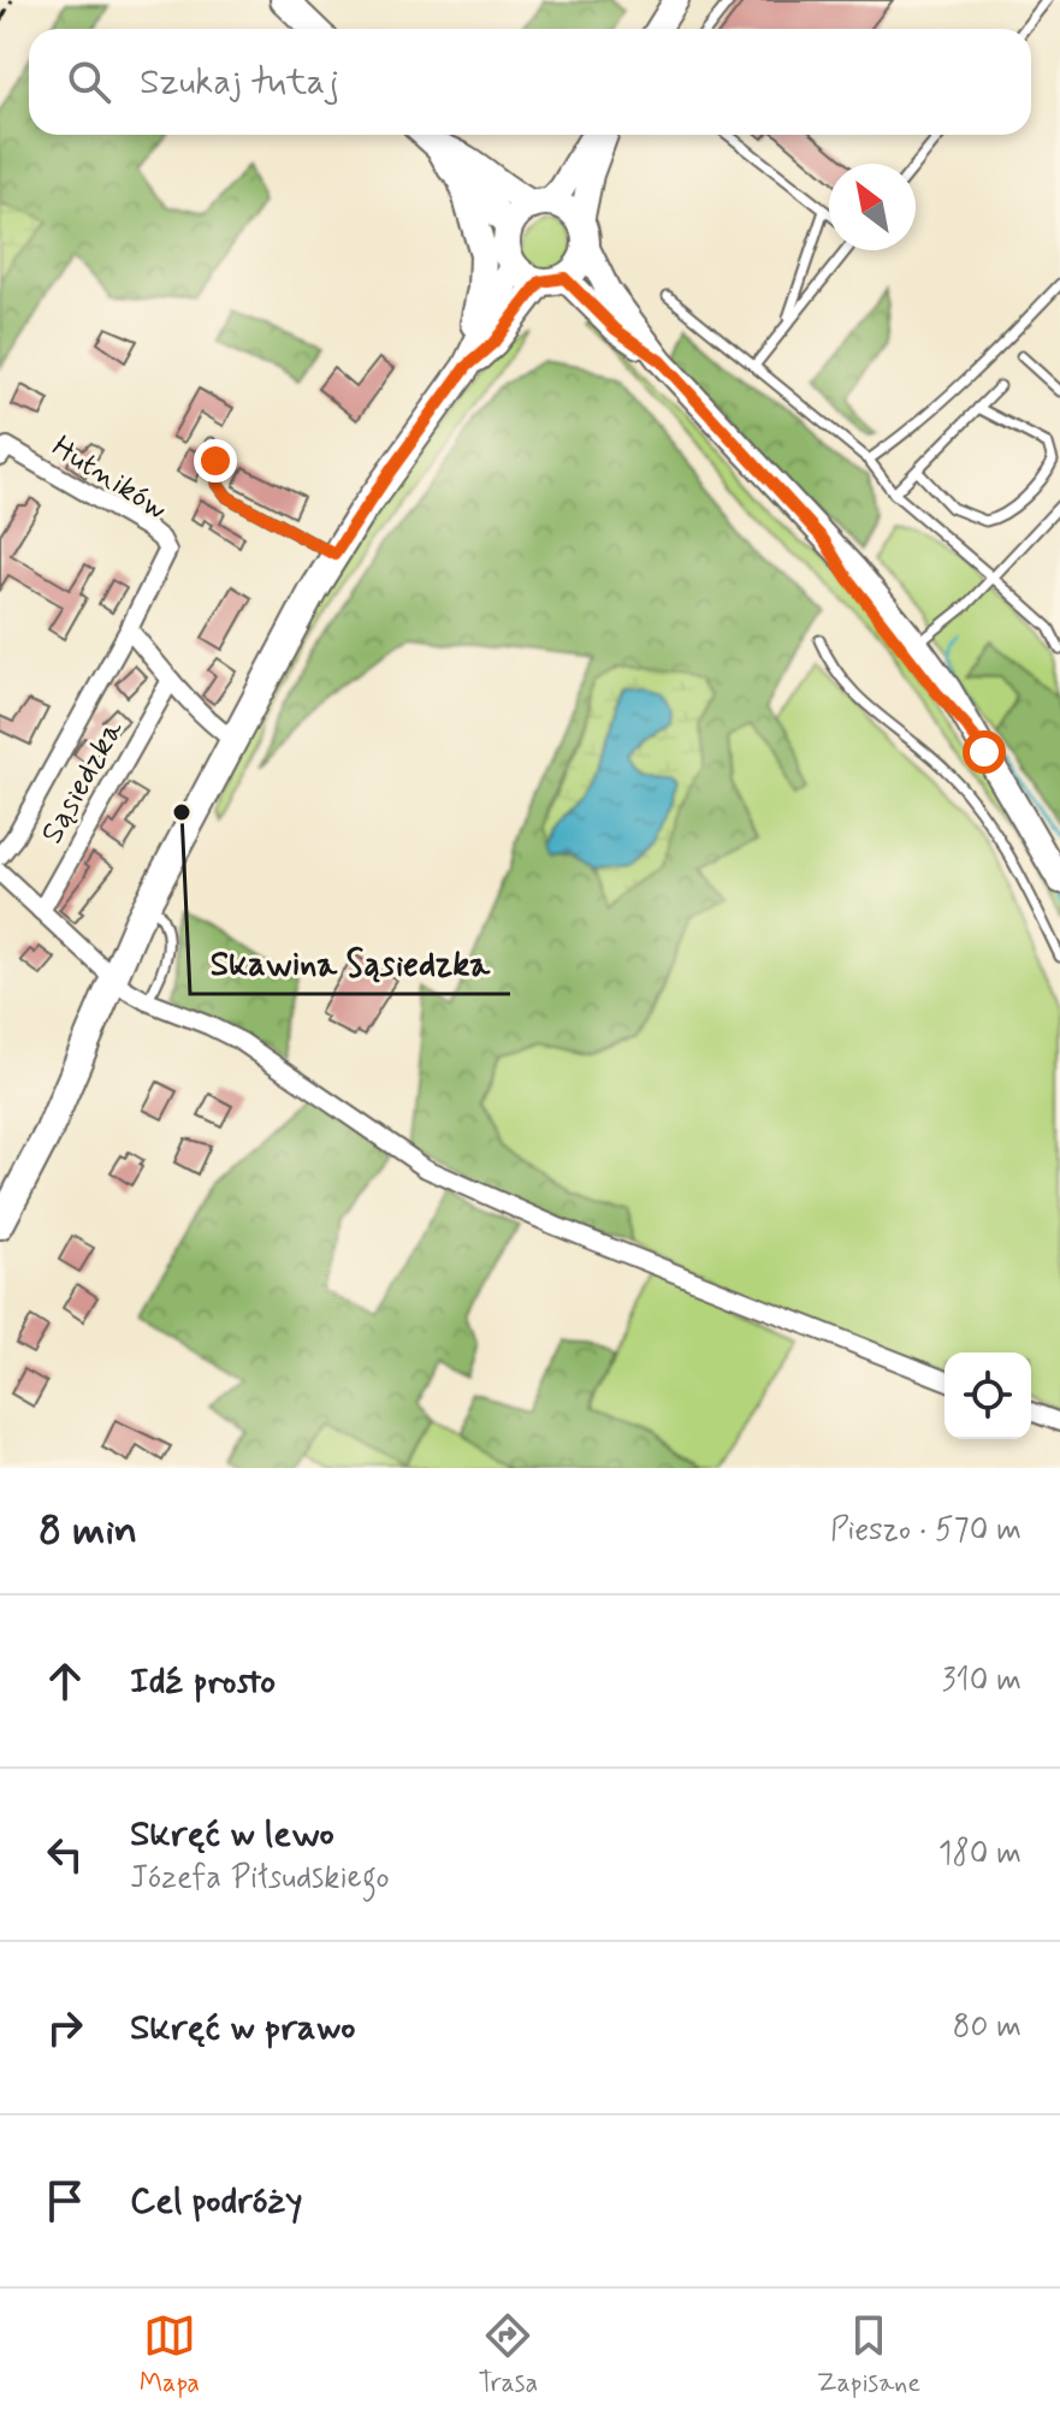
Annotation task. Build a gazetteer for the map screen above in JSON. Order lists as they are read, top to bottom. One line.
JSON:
{"streets":{"street":["Hutników","Sąsiedzka"]},"places":["Skawina Sąsiedzka"],"north":"top left","page":{"search":"Szukaj tutaj","heading":["8 min","Pieszo · 570 m"],"list":[["Idź prosto","310 m"],["Skręć w lewo","Józefa Piłsudskiego","180 m"],["Skręć w prawo","80 m"],"Cel podróży"],"nav":["Mapa","Trasa","Zapisane"]}}
